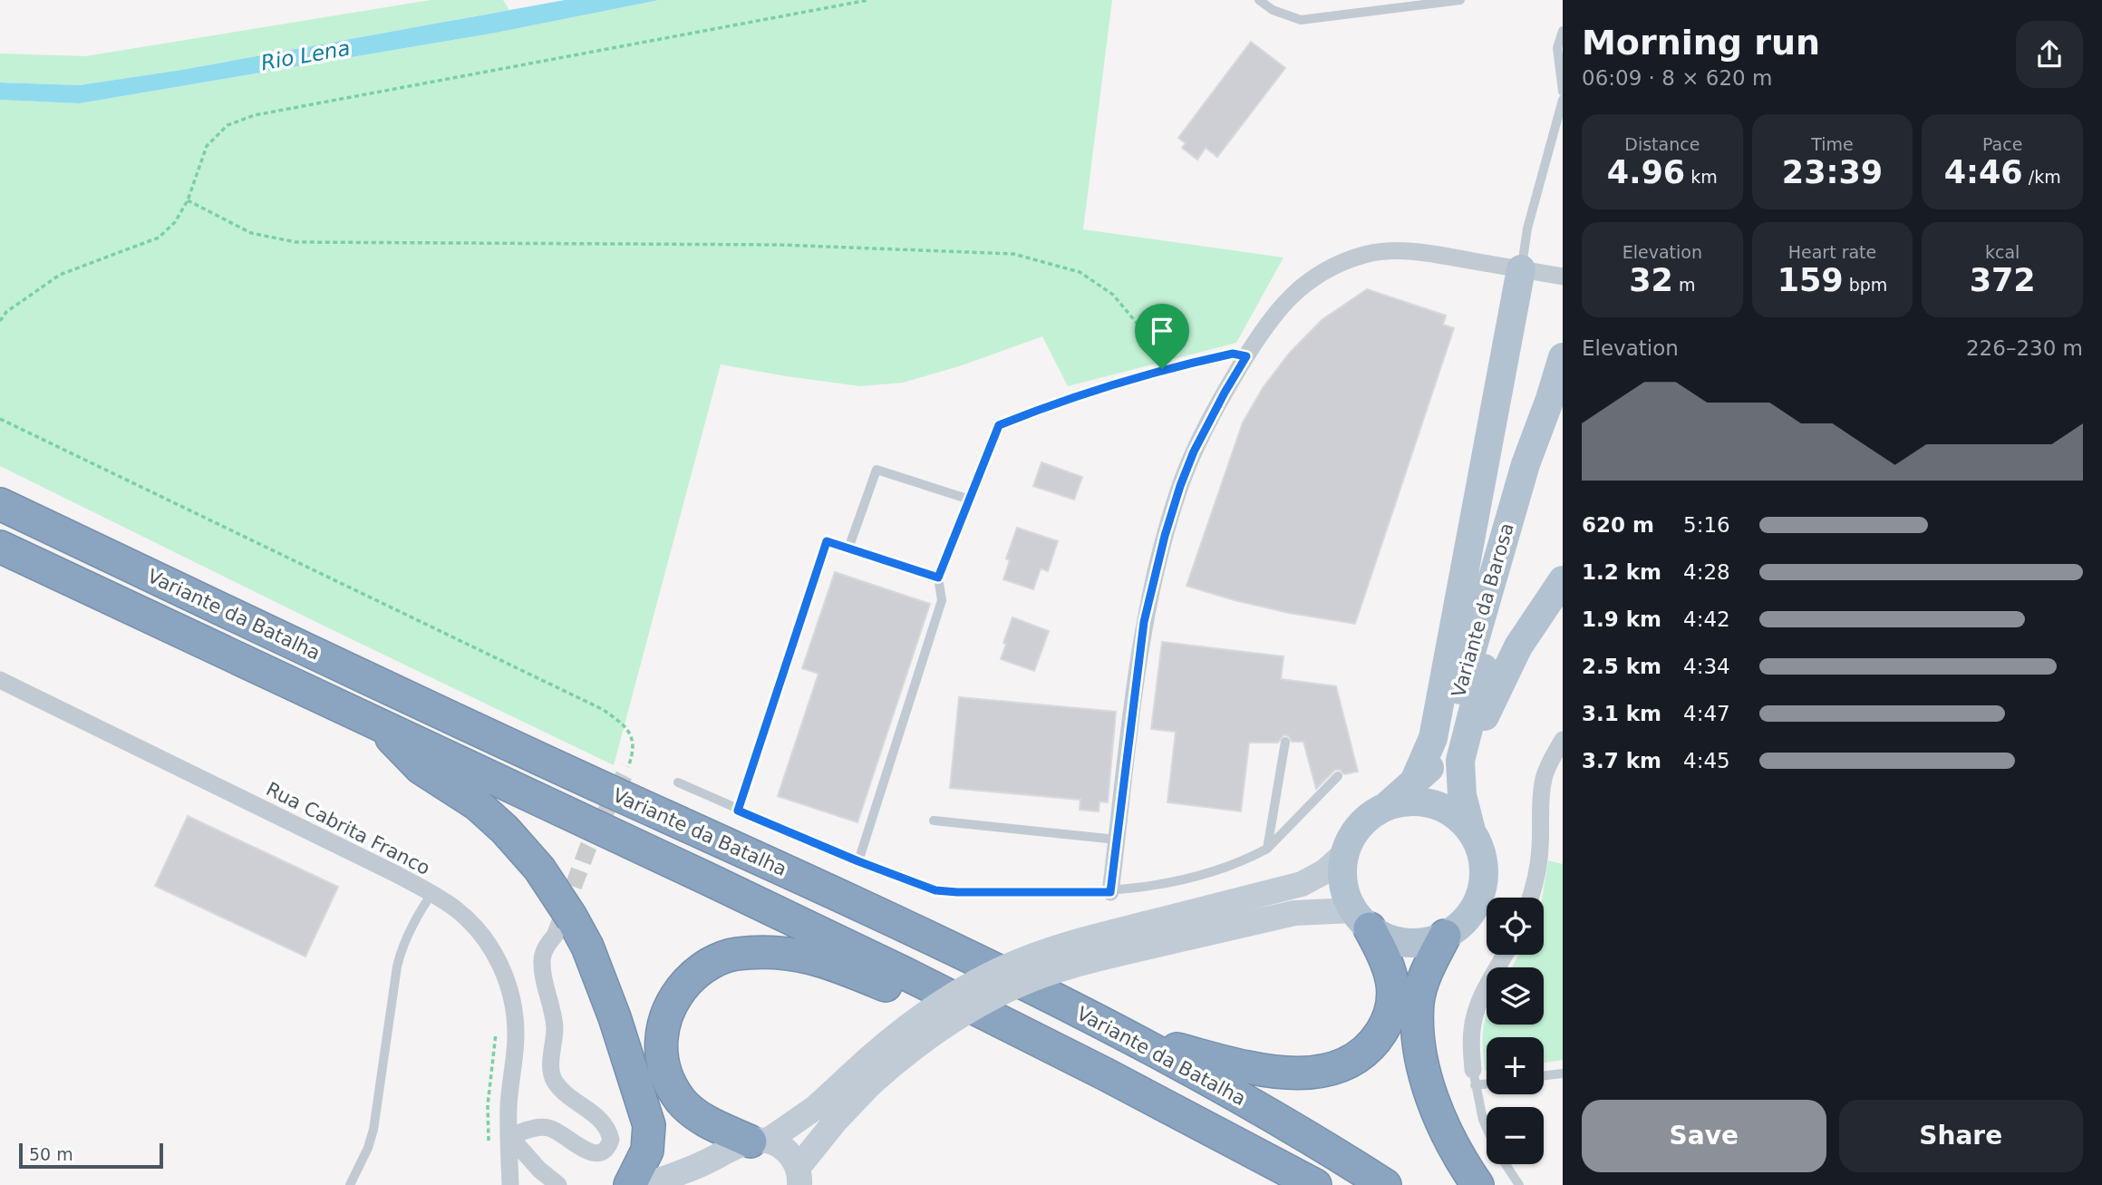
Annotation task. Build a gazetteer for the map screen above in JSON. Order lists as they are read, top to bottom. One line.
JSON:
{"streets":{"highway":["Variante da Batalha"],"main road":["Variante da Barosa"],"street":["Rua Cabrita Franco"]},"water":["Rio Lena"],"scale_bar":"50 m","page":{"heading":["Morning run","06:09 · 8 × 620 m"],"stats":[["Distance","4.96 km"],["Time","23:39"],["Pace","4:46 /km"],["Elevation","32 m"],["Heart rate","159 bpm"],["kcal","372"]],"chart":["Elevation","226–230 m"],"list":[{"name":"620 m","note":"5:16"},{"name":"1.2 km","note":"4:28"},{"name":"1.9 km","note":"4:42"},{"name":"2.5 km","note":"4:34"},{"name":"3.1 km","note":"4:47"},{"name":"3.7 km","note":"4:45"}],"map_buttons":["+","−"],"buttons":["Save","Share"],"scale":"50 m"}}
